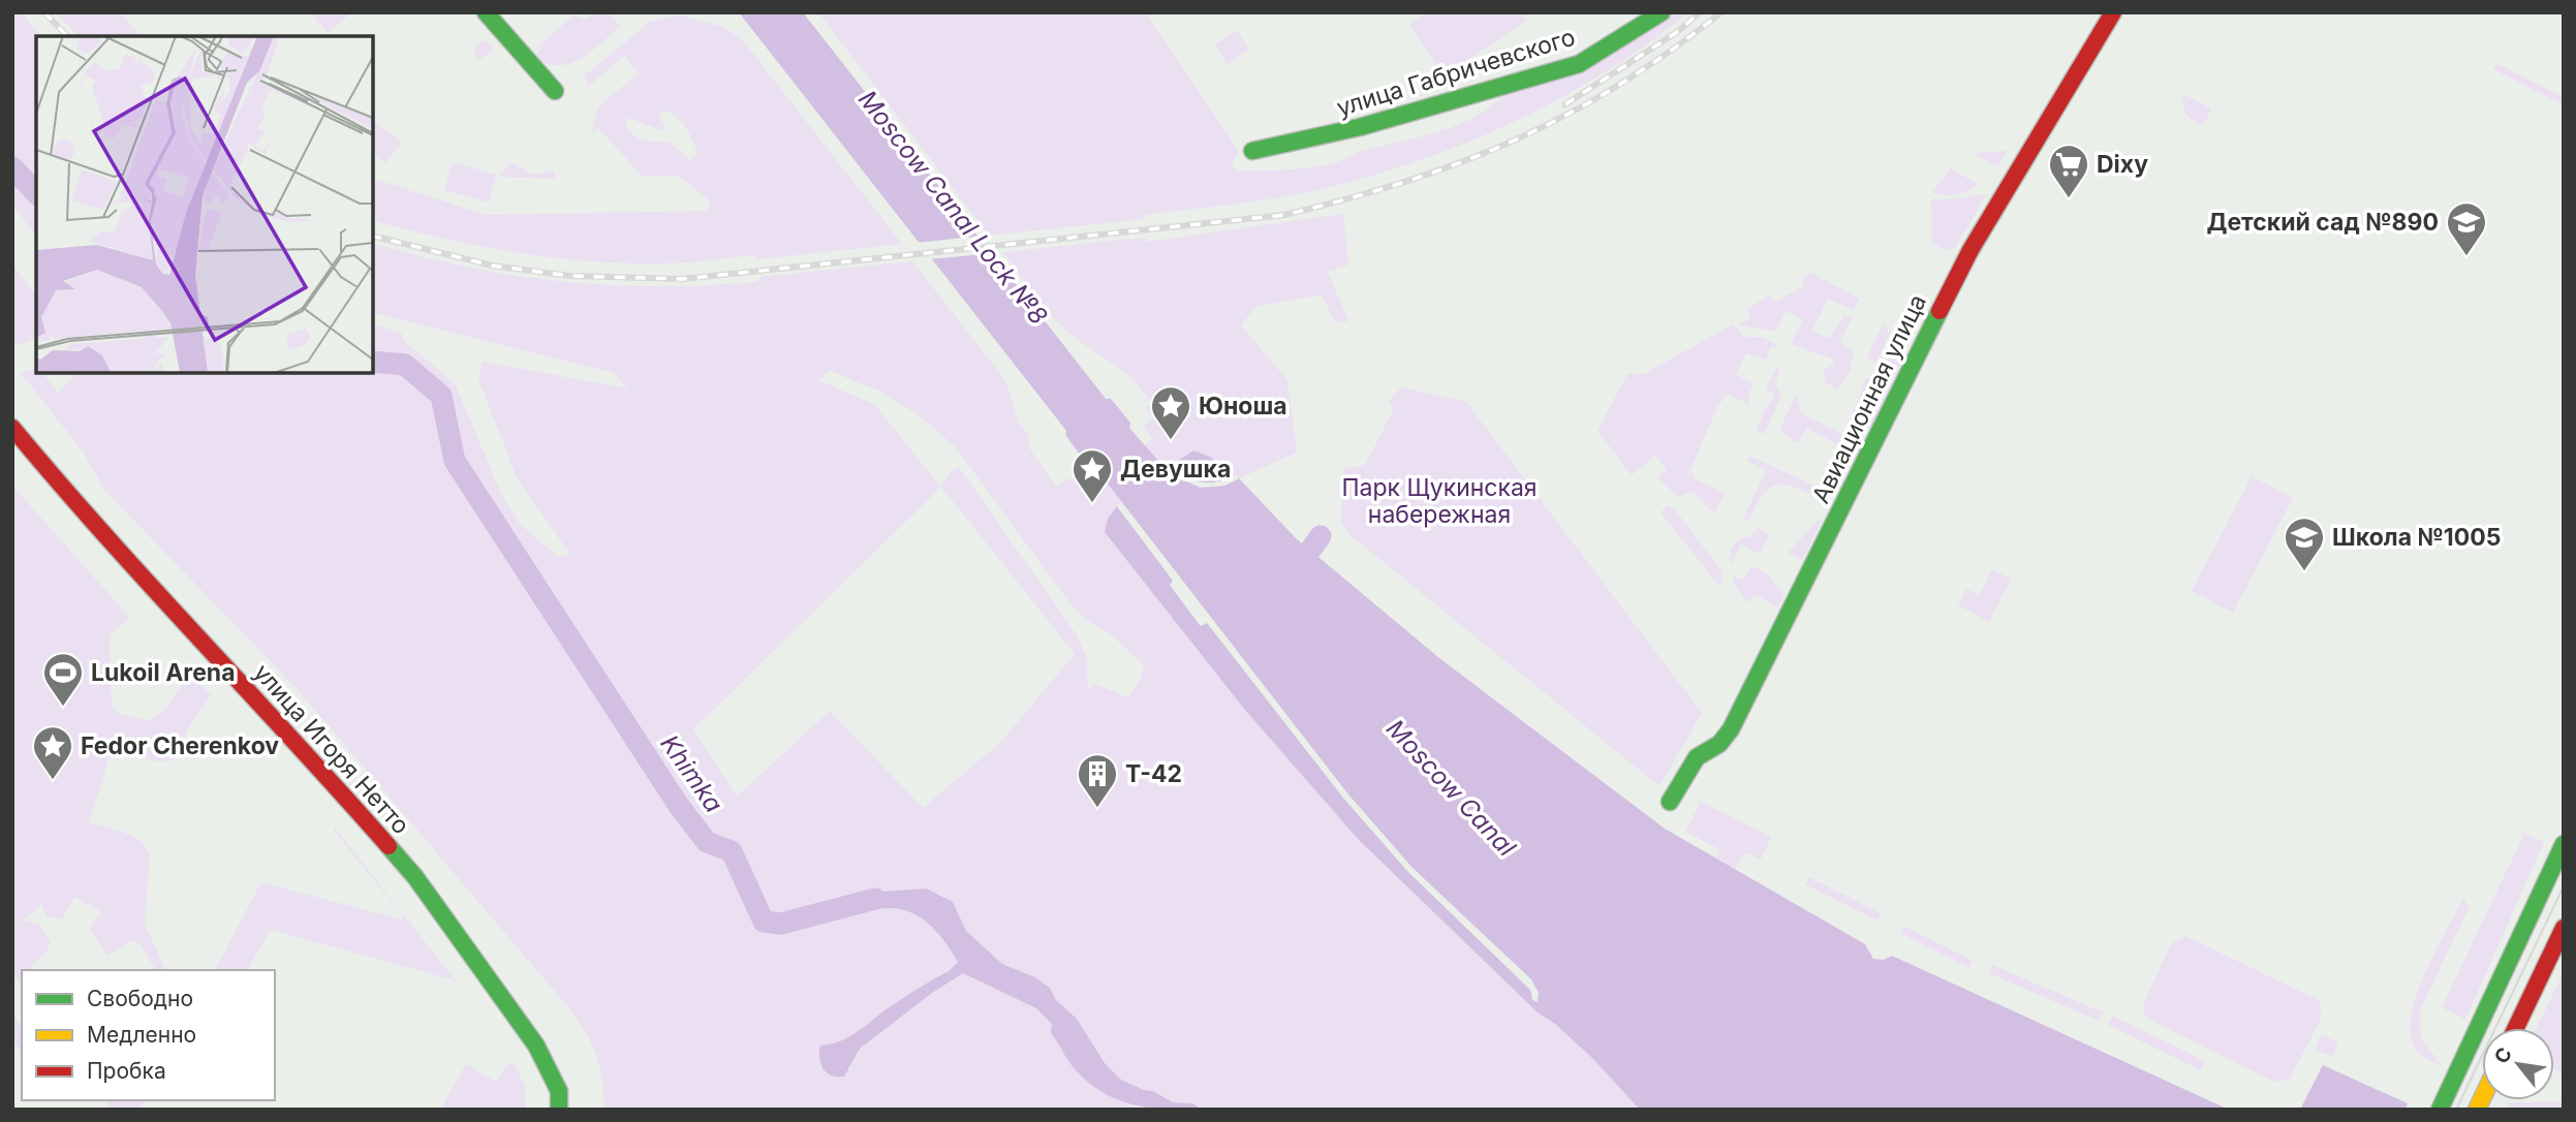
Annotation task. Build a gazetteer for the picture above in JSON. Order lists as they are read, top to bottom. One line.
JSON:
{"streets":{"street":["улица Габричевского","Авиационная улица","улица Игоря Нетто"]},"water":["Moscow Canal Lock №8","Khimka","Moscow Canal"],"parks":["Парк Щукинская набережная"],"places":{"supermarket":["Dixy"],"school or university":["Детский сад №890","Школа №1005"],"place":["Юноша","Девушка","Fedor Cherenkov"],"sports":["Lukoil Arena"],"building":["Т-42"]},"legend":["Свободно","Медленно","Пробка"],"north":"top left"}
